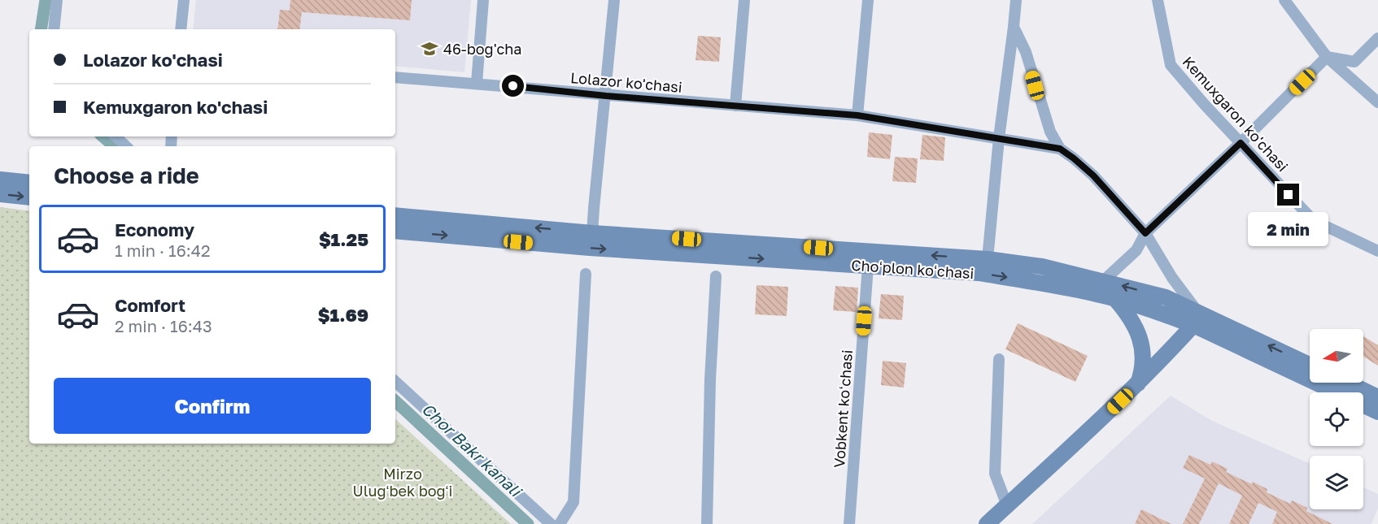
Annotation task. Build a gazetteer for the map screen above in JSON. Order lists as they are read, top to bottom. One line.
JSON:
{"streets":{"main road":["Choʻplon koʻchasi"],"street":["Lolazor ko'chasi","Kemuxgaron ko'chasi","Vobkent koʻchasi"]},"crossings":[["Choʻplon koʻchasi","Vobkent koʻchasi"]],"water":["Chor Bakr kanali"],"parks":["Mirzo Ulugʻbek bogʻi"],"places":{"school or university":["46-bog'cha"]},"north":"left","page":{"banner":["Lolazor ko'chasi","Kemuxgaron ko'chasi"],"heading":"Choose a ride","list":[{"name":"Economy","note":"1 min · 16:42","value":"$1.25"},{"name":"Comfort","note":"2 min · 16:43","value":"$1.69"}],"bubble":"2 min","buttons":"Confirm"}}
